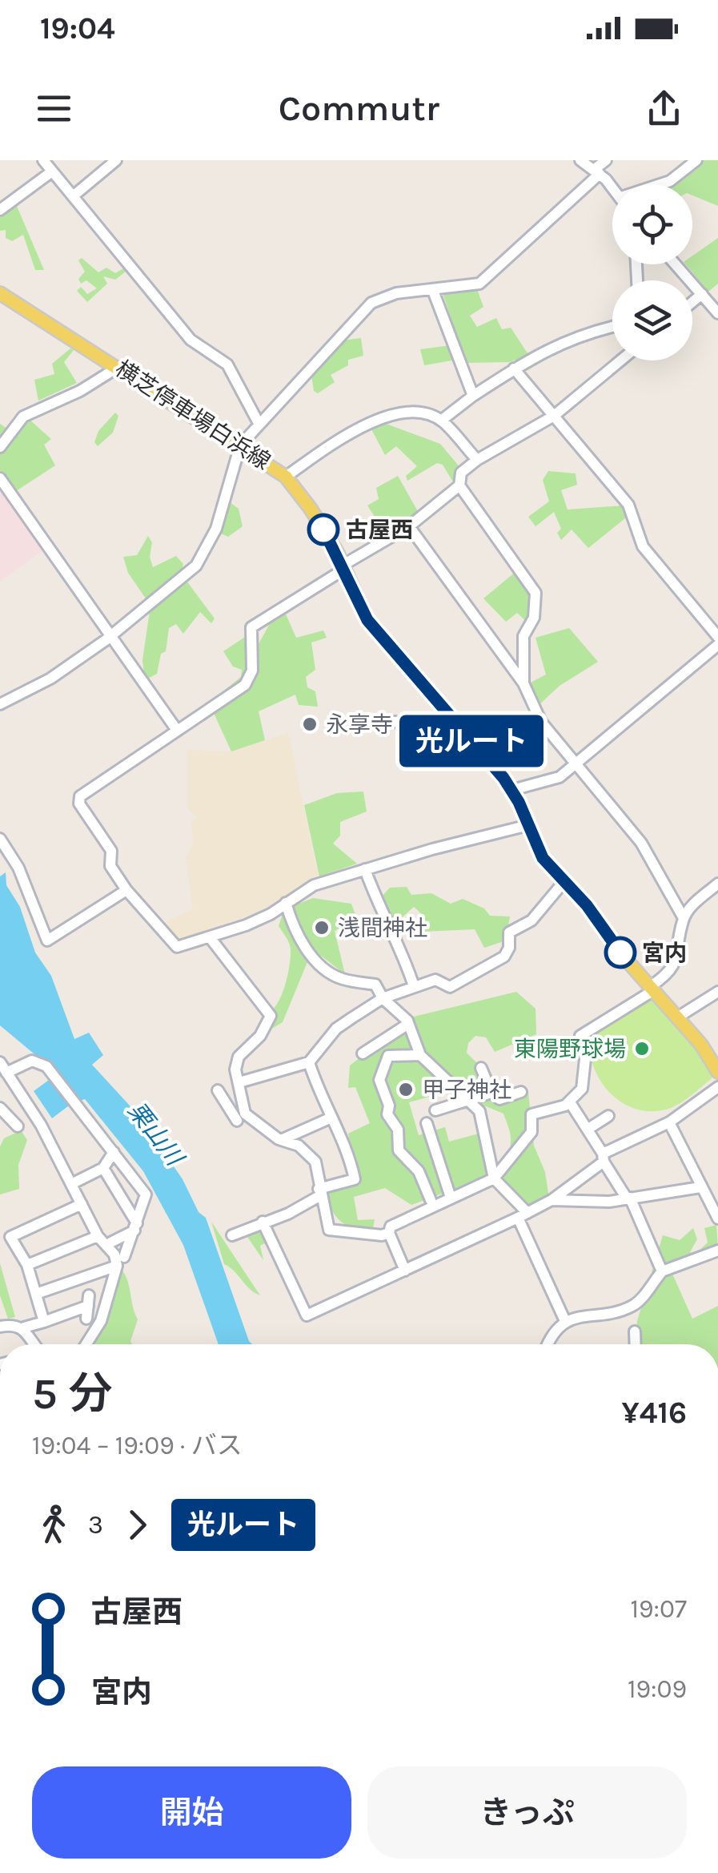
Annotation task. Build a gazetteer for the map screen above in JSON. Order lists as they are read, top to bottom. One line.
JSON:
{"streets":{"main road":["横芝停車場白浜線"]},"water":["栗山川"],"places":["古屋西","永享寺","浅間神社","宮内","東陽野球場","甲子神社"],"lines":["bus line 光ルート"],"page":{"status":"19:04","header":"Commutr","on_map":"光ルート","heading":["5 分","19:04 – 19:09 · バス","¥416"],"legs":["3","光ルート"],"list":[{"name":"古屋西","value":"19:07"},{"name":"宮内","value":"19:09"}],"buttons":["開始","きっぷ"]}}
